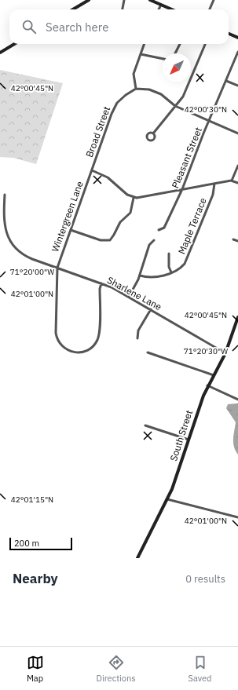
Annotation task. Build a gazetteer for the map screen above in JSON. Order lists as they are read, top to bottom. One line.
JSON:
{"streets":{"main road":["South Street"],"street":["Broad Street","Pleasant Street","Wintergreen Lane","Maple Terrace","Sharlene Lane"]},"crossings":[["Broad Street","Pleasant Street"],["Broad Street","Wintergreen Lane"],["Pleasant Street","Wintergreen Lane"],["Wintergreen Lane","Sharlene Lane"],["Sharlene Lane","South Street"]],"scale_bar":"200 m","north":"bottom left","page":{"search":"Search here","scale":"200 m","heading":["Nearby","0 results"],"nav":["Map","Directions","Saved"]},"coordinates":["42°00'45\"N","42°00'30\"N","71°20'00\"W","42°01'00\"N","71°20'30\"W","42°01'15\"N"]}
